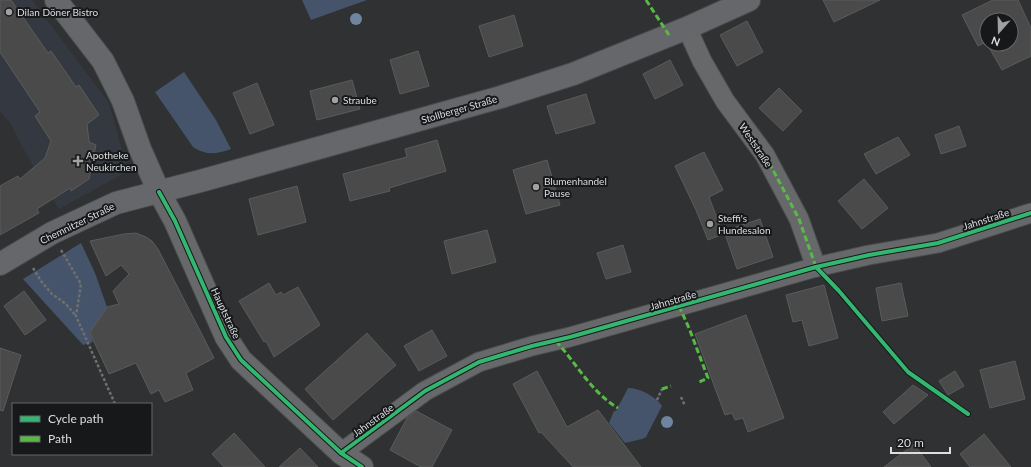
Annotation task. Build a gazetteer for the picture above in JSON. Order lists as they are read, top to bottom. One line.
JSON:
{"streets":{"main road":["Stollberger Straße","Chemnitzer Straße","Hauptstraße"],"street":["Weststraße","Jahnstraße"]},"crossings":[["Stollberger Straße","Weststraße"],["Stollberger Straße","Chemnitzer Straße"],["Stollberger Straße","Hauptstraße"],["Weststraße","Jahnstraße"],["Jahnstraße","Hauptstraße"],["Chemnitzer Straße","Hauptstraße"]],"places":{"other":["Dilan Döner Bistro","Straube","Blumenhandel Pause","Steffi's Hundesalon"],"health":["Apotheke Neukirchen"]},"legend":["Cycle path","Path"],"scale_bar":"20 m","north":"bottom"}
